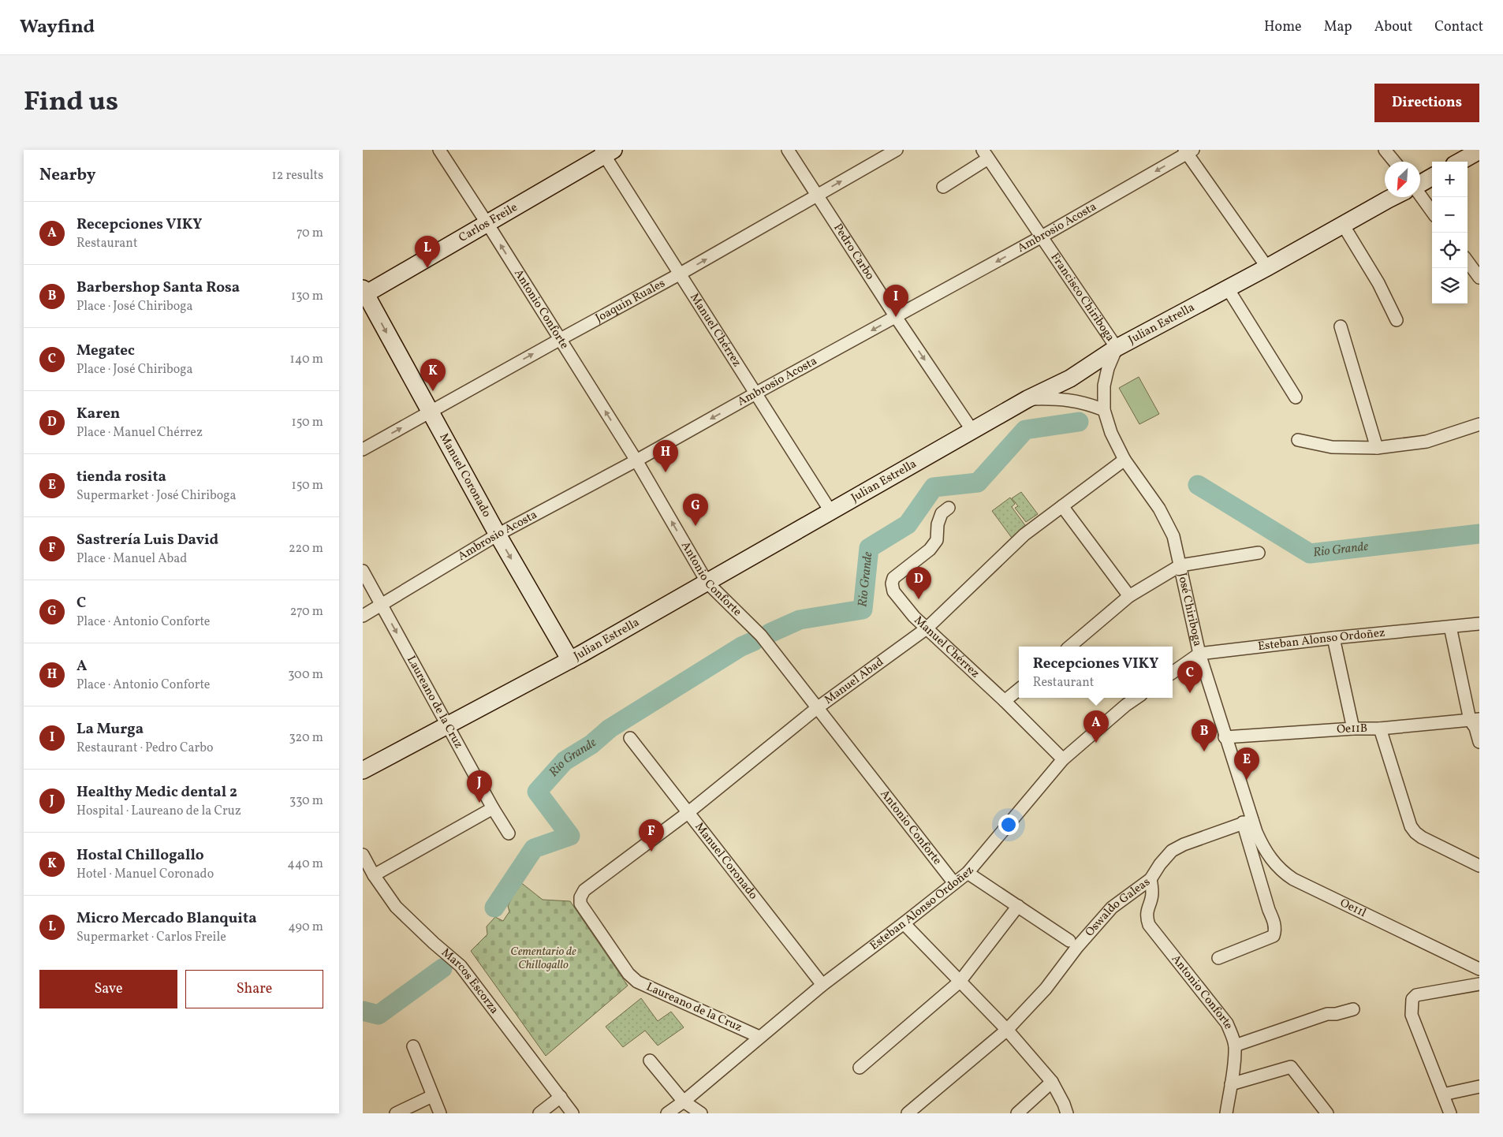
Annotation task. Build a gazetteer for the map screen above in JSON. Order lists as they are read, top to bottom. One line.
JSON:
{"streets":{"street":["Carlos Freile","Ambrosio Acosta","Pedro Carbo","Francisco Chiriboga","Joaquin Ruales","Antonio Conforte","Julian Estrella","Manuel Chérrez","Manuel Coronado","José Chiriboga","Esteban Alonso Ordoñez","Manuel Abad","Laureano de la Cruz","Oe11B","Oswaldo Galeas","Oe11l","Marcos Escorza"]},"crossings":[["Carlos Freile","Antonio Conforte"],["Carlos Freile","Manuel Chérrez"],["Carlos Freile","Manuel Coronado"],["Ambrosio Acosta","Pedro Carbo"],["Ambrosio Acosta","Francisco Chiriboga"],["Ambrosio Acosta","Antonio Conforte"],["Ambrosio Acosta","Manuel Chérrez"],["Ambrosio Acosta","Manuel Coronado"],["Ambrosio Acosta","Laureano de la Cruz"],["Pedro Carbo","Joaquin Ruales"],["Pedro Carbo","Julian Estrella"],["Francisco Chiriboga","Julian Estrella"],["Francisco Chiriboga","José Chiriboga"],["Joaquin Ruales","Antonio Conforte"],["Joaquin Ruales","Manuel Chérrez"],["Joaquin Ruales","Manuel Coronado"],["Antonio Conforte","Julian Estrella"],["Antonio Conforte","Esteban Alonso Ordoñez"],["Antonio Conforte","Manuel Abad"],["Antonio Conforte","Oswaldo Galeas"],["Julian Estrella","Manuel Chérrez"],["Julian Estrella","Manuel Coronado"],["Julian Estrella","José Chiriboga"],["Julian Estrella","Laureano de la Cruz"],["Manuel Chérrez","Esteban Alonso Ordoñez"],["Manuel Chérrez","Manuel Abad"],["Manuel Coronado","Esteban Alonso Ordoñez"],["Manuel Coronado","Manuel Abad"],["José Chiriboga","Esteban Alonso Ordoñez"],["José Chiriboga","Manuel Abad"],["José Chiriboga","Oe11B"],["José Chiriboga","Oswaldo Galeas"],["José Chiriboga","Oe11l"],["Esteban Alonso Ordoñez","Laureano de la Cruz"],["Manuel Abad","Laureano de la Cruz"],["Oswaldo Galeas","Oe11l"]],"one_way":["Ambrosio Acosta","Pedro Carbo","Joaquin Ruales","Antonio Conforte","Manuel Coronado"],"water":["Rio Grande"],"parks":["Cementario de Chillogallo"],"north":"bottom left","page":{"header":"Wayfind","nav":["Home","Map","About","Contact"],"title":"Find us","buttons":["Directions",["Save","Share"]],"heading":["Nearby","12 results"],"map_buttons":["+","−"],"list":[{"mark":"A","name":"Recepciones VIKY","note":"Restaurant","value":"70 m"},{"mark":"B","name":"Barbershop Santa Rosa","note":"Place · José Chiriboga","value":"130 m"},{"mark":"C","name":"Megatec","note":"Place · José Chiriboga","value":"140 m"},{"mark":"D","name":"Karen","note":"Place · Manuel Chérrez","value":"150 m"},{"mark":"E","name":"tienda rosita","note":"Supermarket · José Chiriboga","value":"150 m"},{"mark":"F","name":"Sastrería Luis David","note":"Place · Manuel Abad","value":"220 m"},{"mark":"G","name":"C","note":"Place · Antonio Conforte","value":"270 m"},{"mark":"H","name":"A","note":"Place · Antonio Conforte","value":"300 m"},{"mark":"I","name":"La Murga","note":"Restaurant · Pedro Carbo","value":"320 m"},{"mark":"J","name":"Healthy Medic dental 2","note":"Hospital · Laureano de la Cruz","value":"330 m"},{"mark":"K","name":"Hostal Chillogallo","note":"Hotel · Manuel Coronado","value":"440 m"},{"mark":"L","name":"Micro Mercado Blanquita","note":"Supermarket · Carlos Freile","value":"490 m"}],"pins":["L","I","K","H","G","D","C","A","B","E","J","F"],"popup":["Recepciones VIKY","Restaurant"]}}
